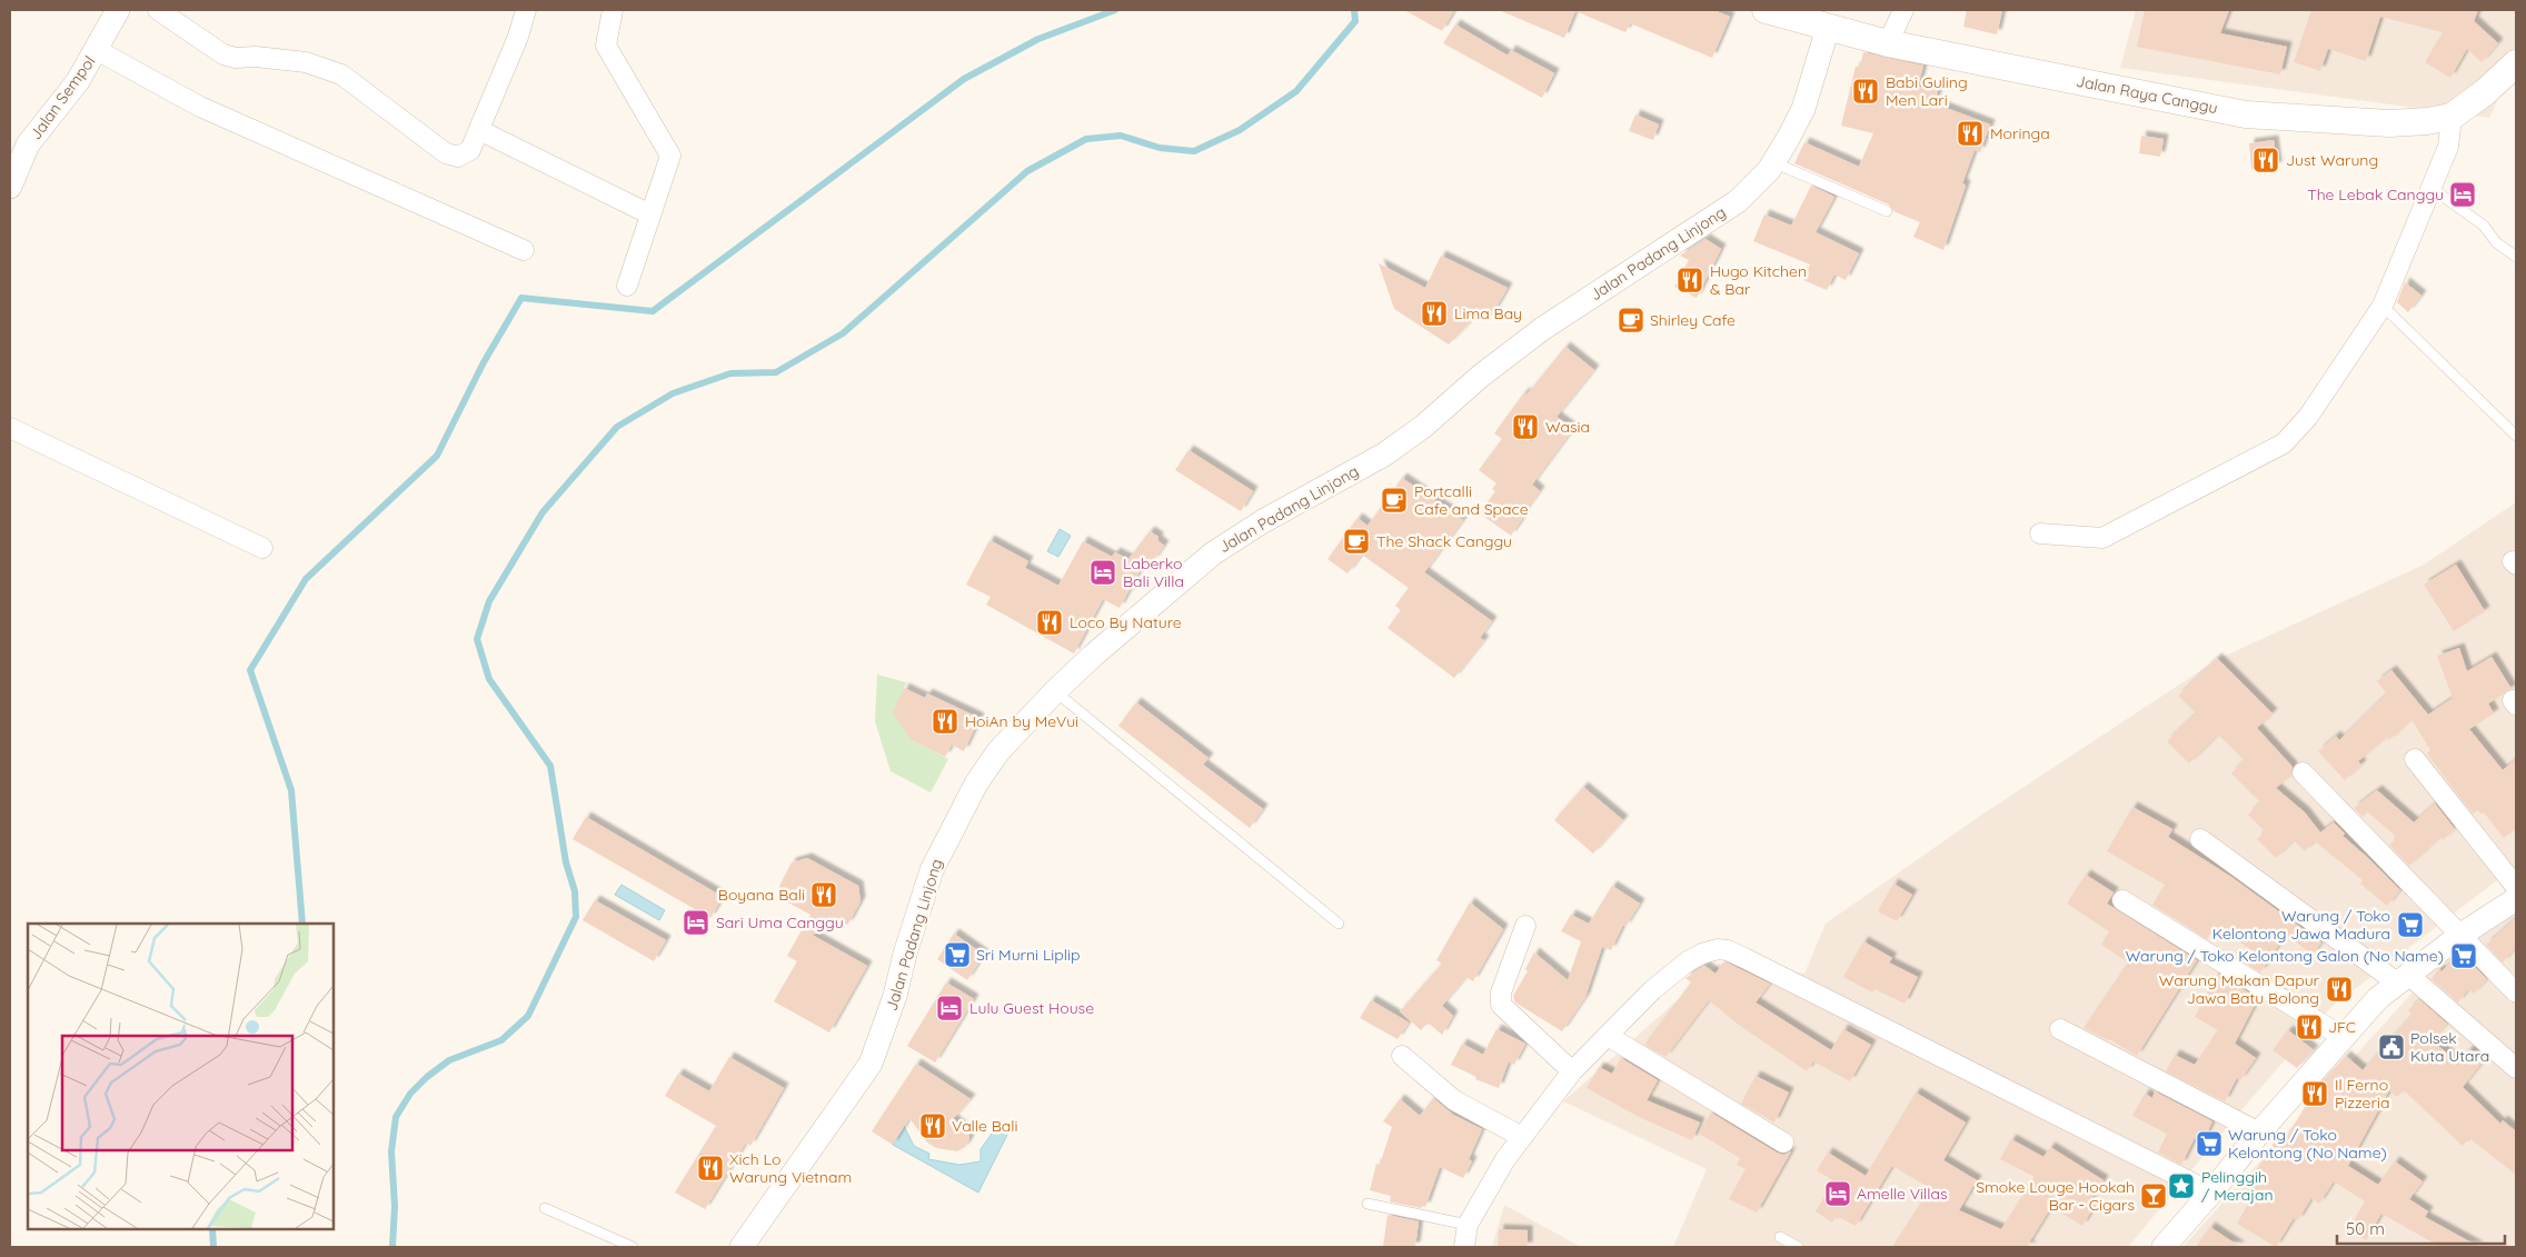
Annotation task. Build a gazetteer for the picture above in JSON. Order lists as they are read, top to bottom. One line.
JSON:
{"streets":{"main road":["Jalan Raya Canggu"],"street":["Jalan Sempol","Jalan Padang Linjong"]},"crossings":[["Jalan Raya Canggu","Jalan Padang Linjong"]],"places":{"restaurant":["Babi Guling Men Lari","Moringa","Just Warung","Hugo Kitchen & Bar","Lima Bay","Wasia","Loco By Nature","HoiAn by MeVui","Boyana Bali","Warung Makan Dapur Jawa Batu Bolong","JFC","Il Ferno Pizzeria","Valle Bali","Xich Lo Warung Vietnam"],"hotel":["The Lebak Canggu","Laberko Bali Villa","Sari Uma Canggu","Lulu Guest House","Amelle Villas"],"cafe":["Shirley Cafe","Portcalli Cafe and Space","The Shack Canggu"],"supermarket":["Warung / Toko Kelontong Jawa Madura","Sri Murni Liplip","Warung / Toko Kelontong Galon (No Name)","Warung / Toko Kelontong (No Name)"],"public building":["Polsek Kuta Utara"],"place":["Pelinggih / Merajan"],"bar":["Smoke Louge Hookah Bar - Cigars"]},"scale_bar":"50 m"}
